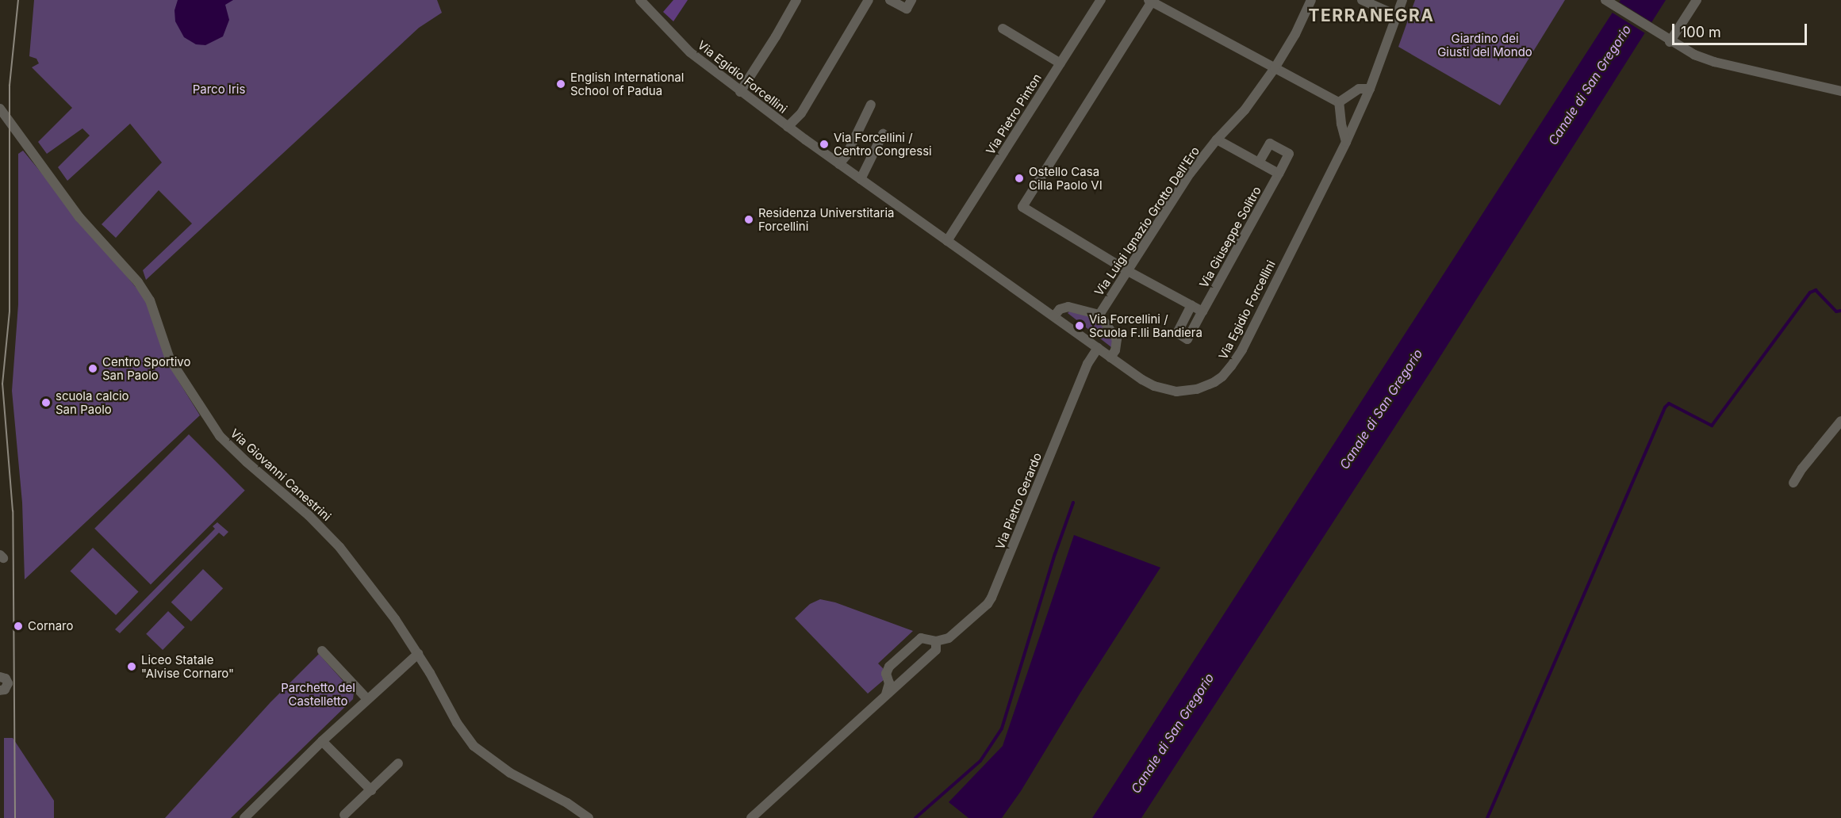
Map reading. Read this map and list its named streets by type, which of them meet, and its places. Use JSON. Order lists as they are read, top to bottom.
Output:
{
  "streets": {
    "street": [
      "Via Egidio Forcellini",
      "Via Pietro Pinton",
      "Via Luigi Ignazio Grotto Dell'Ero",
      "Via Giuseppe Solitro",
      "Via Giovanni Canestrini",
      "Via Pietro Gerardo"
    ]
  },
  "crossings": [
    ["Via Egidio Forcellini", "Via Pietro Pinton"],
    ["Via Egidio Forcellini", "Via Luigi Ignazio Grotto Dell'Ero"],
    ["Via Egidio Forcellini", "Via Pietro Gerardo"]
  ],
  "districts": ["TERRANEGRA"],
  "water": ["Canale di San Gregorio"],
  "parks": ["Giardino dei Giusti del Mondo", "Parco Iris", "Parchetto del Castelletto"],
  "places": [
    "English International School of Padua",
    "Via Forcellini / Centro Congressi",
    "Ostello Casa Cilla Paolo VI",
    "Residenza Universtitaria Forcellini",
    "Via Forcellini / Scuola F.lli Bandiera",
    "Centro Sportivo San Paolo",
    "scuola calcio San Paolo",
    "Cornaro",
    "Liceo Statale \"Alvise Cornaro\""
  ],
  "scale_bar": "100 m"
}
